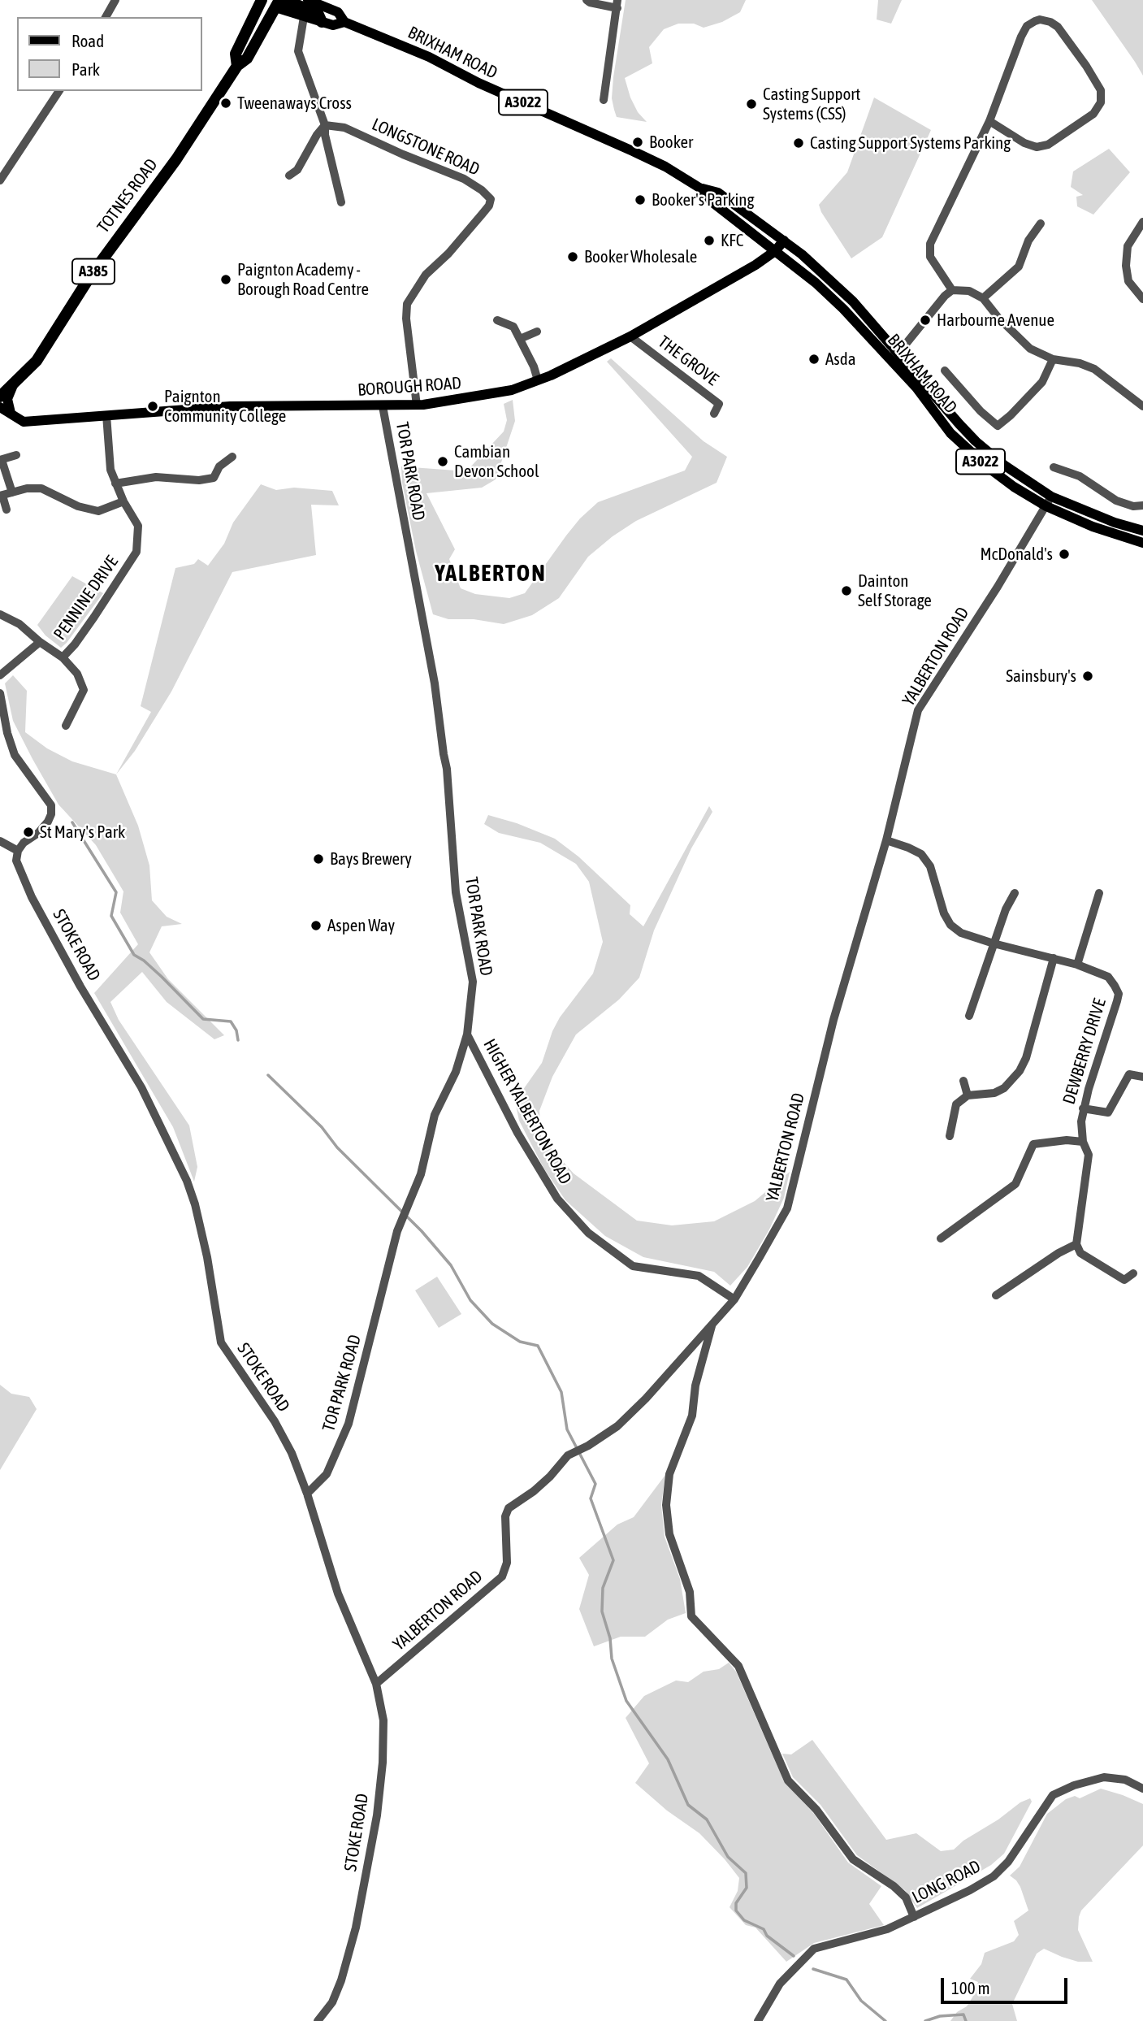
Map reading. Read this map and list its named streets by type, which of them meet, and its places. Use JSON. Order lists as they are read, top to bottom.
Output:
{
  "streets": {
    "highway": ["TOTNES ROAD", "A385"],
    "main road": ["BRIXHAM ROAD", "A3022", "BOROUGH ROAD"],
    "street": [
      "LONGSTONE ROAD",
      "THE GROVE",
      "TOR PARK ROAD",
      "PENNINE DRIVE",
      "YALBERTON ROAD",
      "STOKE ROAD",
      "DEWBERRY DRIVE",
      "HIGHER YALBERTON ROAD",
      "LONG ROAD"
    ]
  },
  "crossings": [
    ["BRIXHAM ROAD", "TOTNES ROAD"],
    ["BRIXHAM ROAD", "BOROUGH ROAD"],
    ["BRIXHAM ROAD", "YALBERTON ROAD"],
    ["LONGSTONE ROAD", "BOROUGH ROAD"],
    ["THE GROVE", "BOROUGH ROAD"],
    ["BOROUGH ROAD", "TOR PARK ROAD"],
    ["BOROUGH ROAD", "PENNINE DRIVE"],
    ["TOR PARK ROAD", "STOKE ROAD"],
    ["TOR PARK ROAD", "HIGHER YALBERTON ROAD"],
    ["YALBERTON ROAD", "STOKE ROAD"],
    ["YALBERTON ROAD", "DEWBERRY DRIVE"],
    ["YALBERTON ROAD", "HIGHER YALBERTON ROAD"]
  ],
  "districts": ["YALBERTON"],
  "places": [
    "Tweenaways Cross",
    "Casting Support Systems (CSS)",
    "Booker",
    "Casting Support Systems Parking",
    "Booker's Parking",
    "KFC",
    "Booker Wholesale",
    "Paignton Academy - Borough Road Centre",
    "Harbourne Avenue",
    "Asda",
    "Paignton Community College",
    "Cambian Devon School",
    "McDonald's",
    "Dainton Self Storage",
    "Sainsbury's",
    "St Mary's Park",
    "Bays Brewery",
    "Aspen Way"
  ],
  "legend": ["Road", "Park"],
  "scale_bar": "100 m"
}
